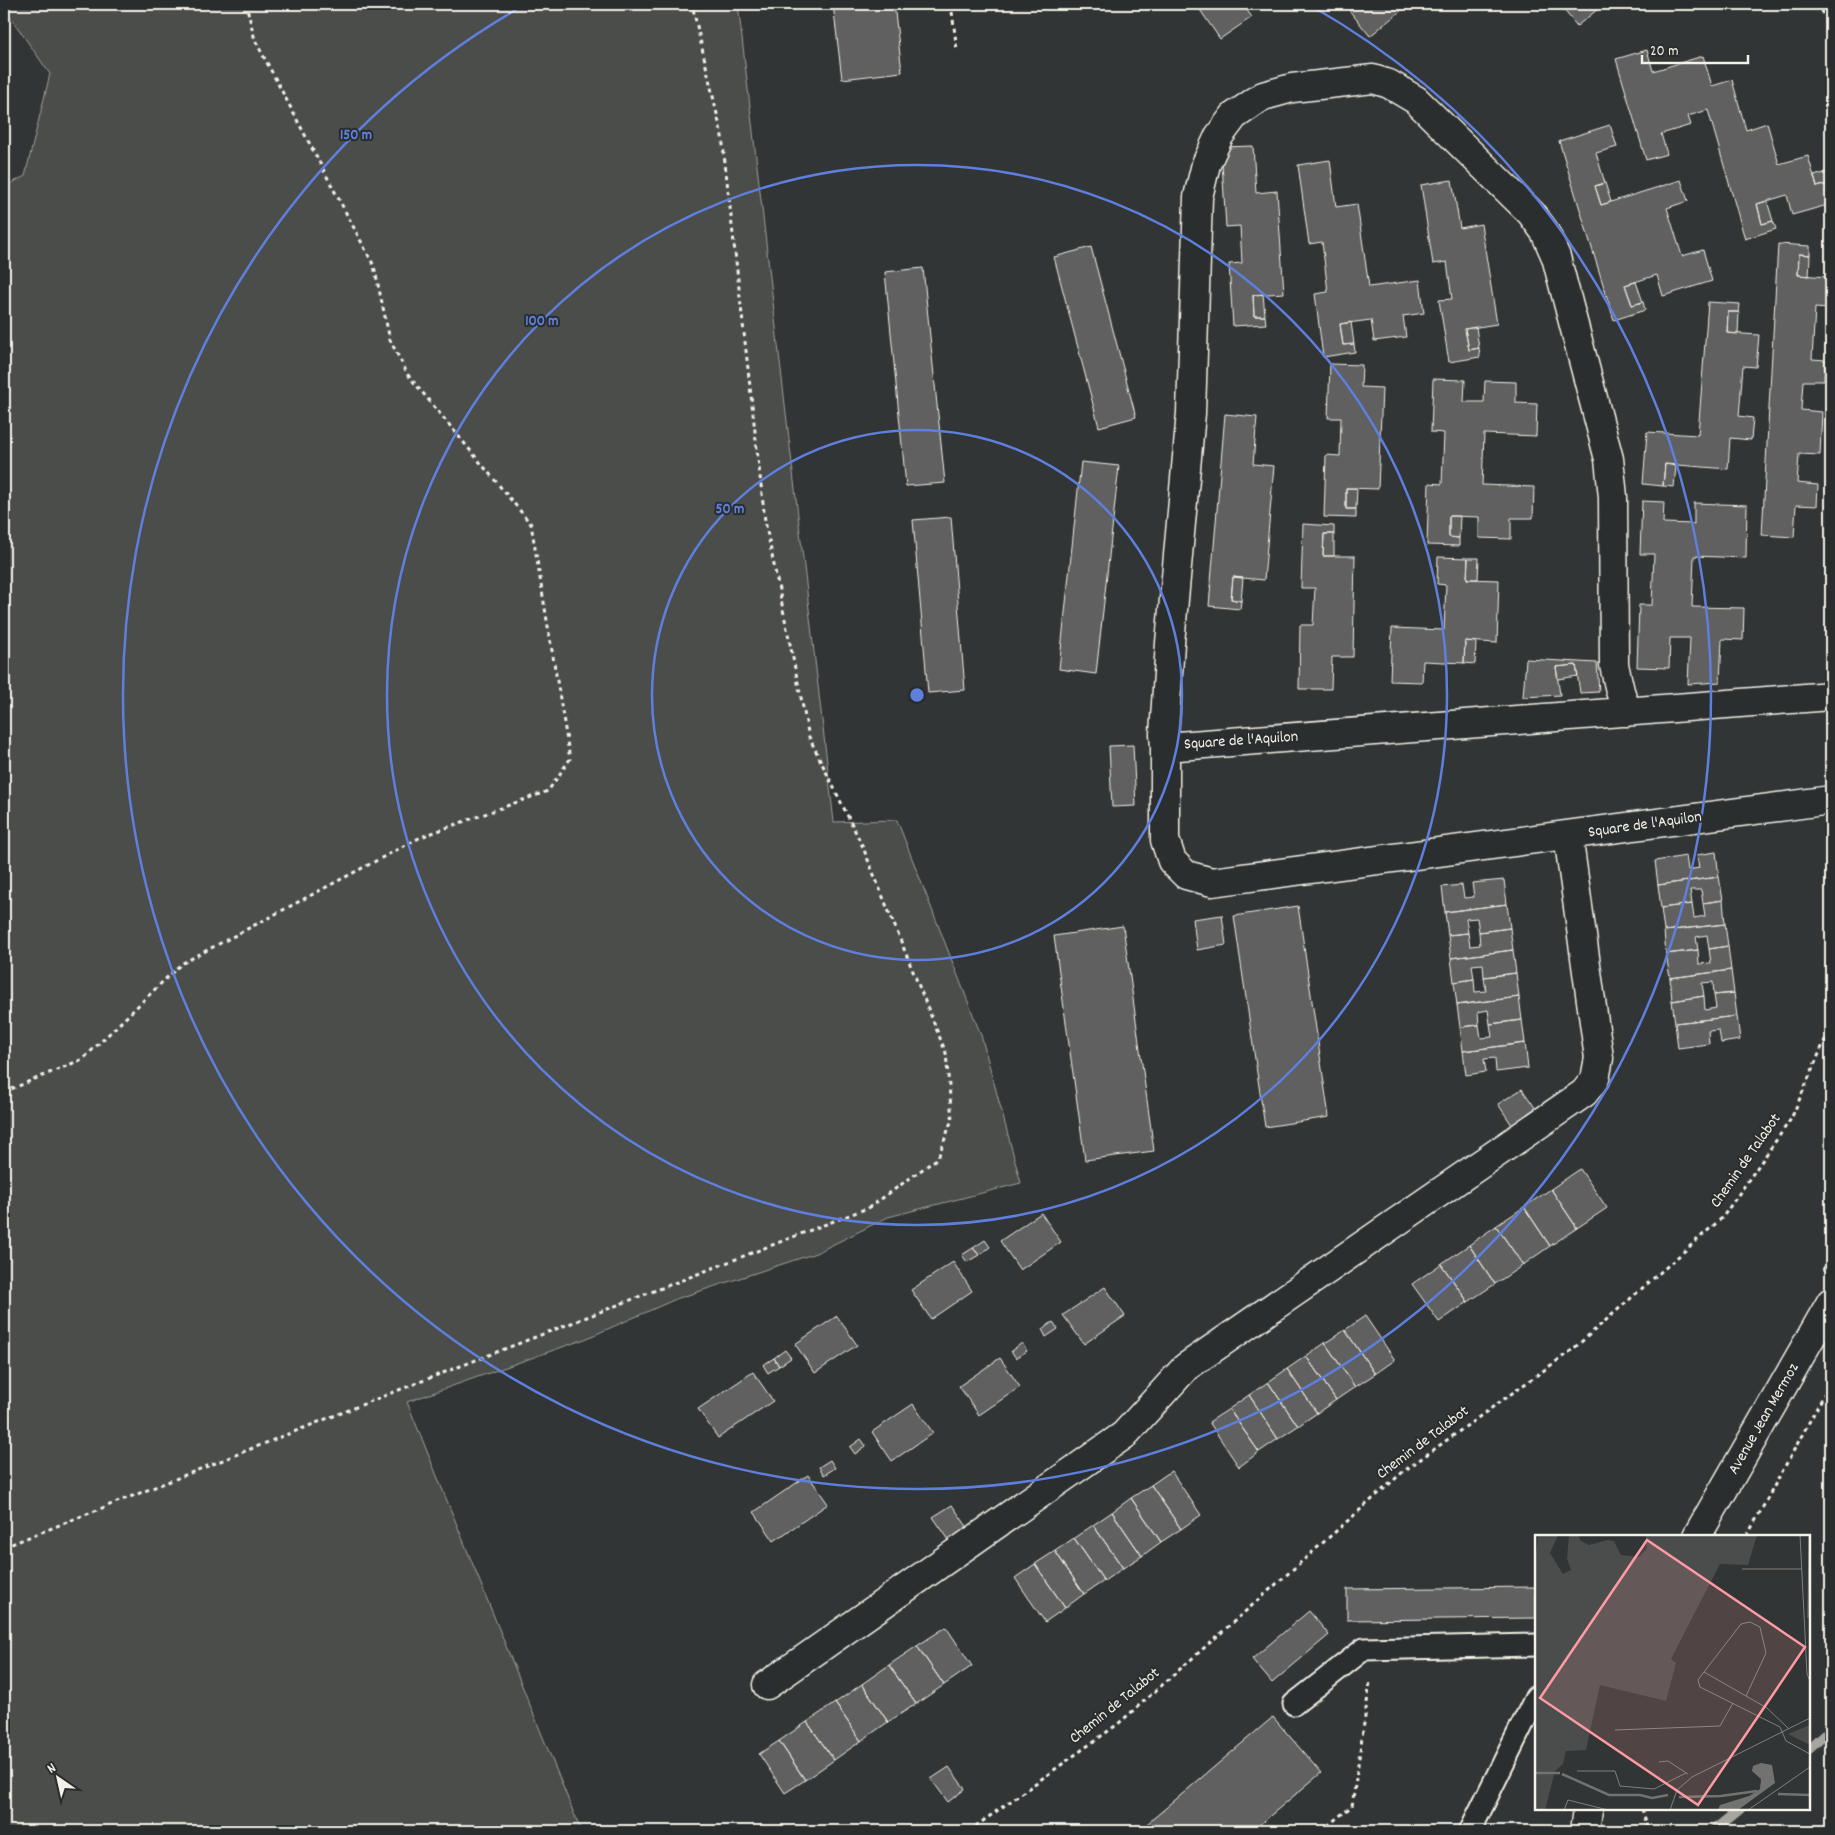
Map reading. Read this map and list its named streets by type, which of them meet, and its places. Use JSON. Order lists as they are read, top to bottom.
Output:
{
  "streets": {
    "street": ["Square de l'Aquilon", "Avenue Jean Mermoz"],
    "path": ["Chemin de Talabot"]
  },
  "scale_bar": "20 m",
  "north": "top left",
  "rings": ["150 m", "100 m", "50 m"]
}
